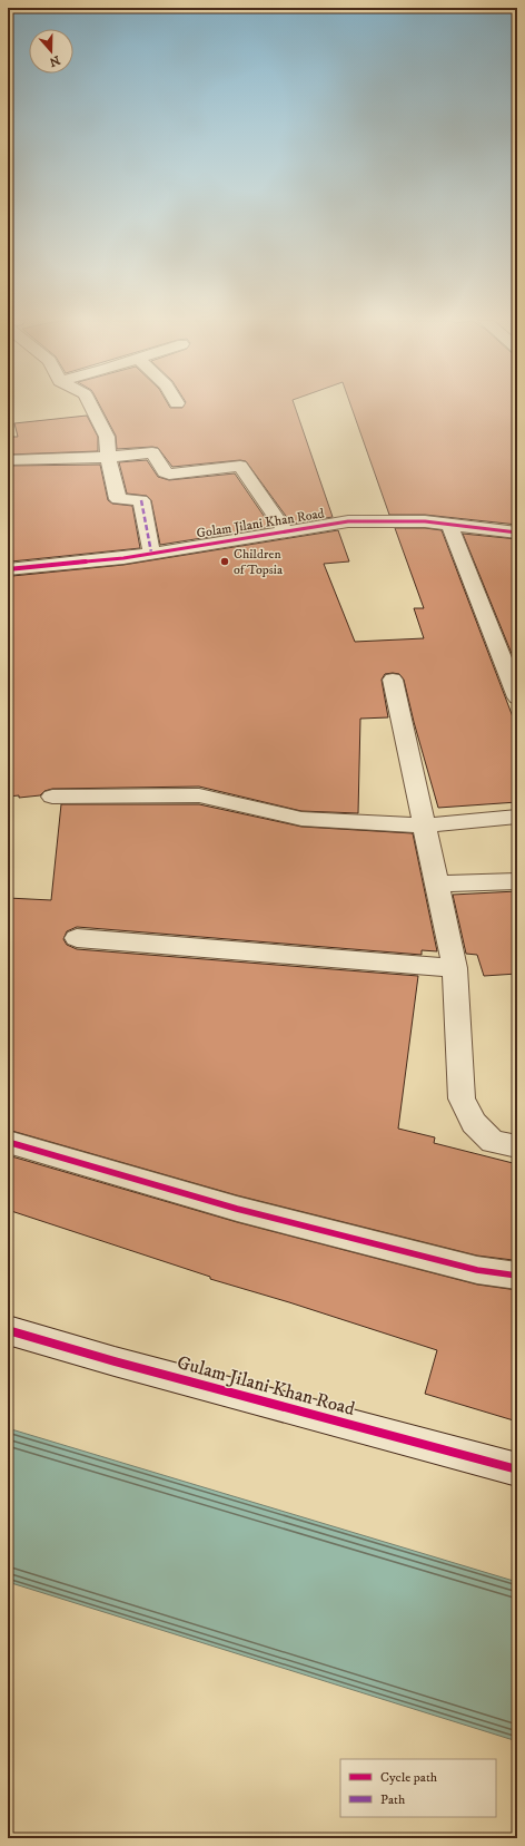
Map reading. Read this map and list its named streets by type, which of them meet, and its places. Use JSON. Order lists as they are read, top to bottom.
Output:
{
  "streets": {
    "street": ["Golam Jilani Khan Road", "Gulam Jilani Khan Road"]
  },
  "places": ["Children of Topsia"],
  "legend": ["Cycle path", "Path"],
  "north": "bottom"
}
